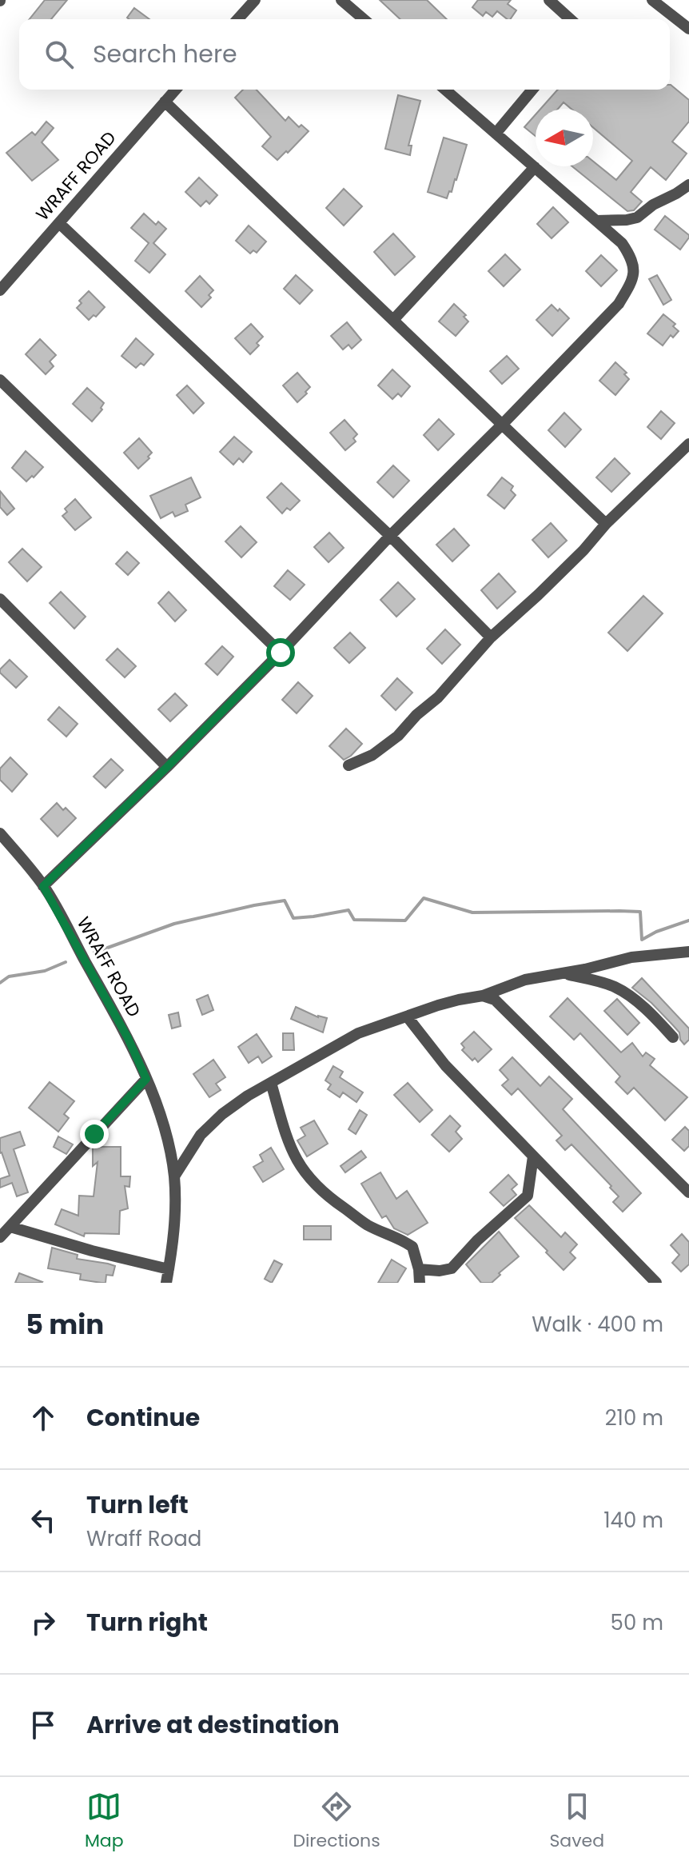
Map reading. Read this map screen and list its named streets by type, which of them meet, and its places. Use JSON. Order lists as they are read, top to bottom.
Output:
{
  "streets": {
    "street": ["WRAFF ROAD"]
  },
  "north": "left",
  "page": {
    "search": "Search here",
    "heading": ["5 min", "Walk · 400 m"],
    "list": [
      ["Continue", "210 m"],
      ["Turn left", "Wraff Road", "140 m"],
      ["Turn right", "50 m"],
      "Arrive at destination"
    ],
    "nav": ["Map", "Directions", "Saved"]
  }
}
